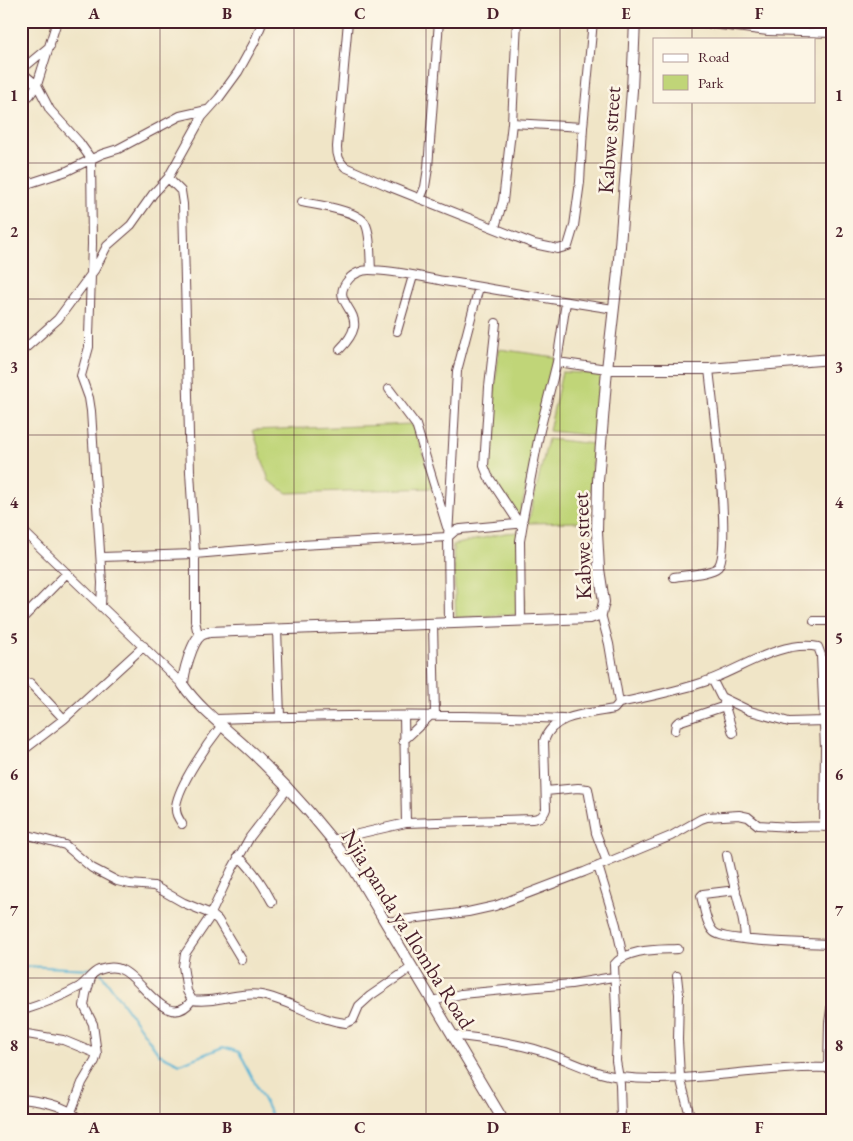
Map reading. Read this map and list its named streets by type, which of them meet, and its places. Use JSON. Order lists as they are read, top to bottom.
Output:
{
  "streets": {
    "main road": ["Kabwe street", "Njia panda ya Ilomba Road"]
  },
  "crossings": [
    ["Kabwe street", "Njia panda ya Ilomba Road"]
  ],
  "legend": ["Road", "Park"],
  "grid": {
    "columns": [
      "A",
      "B",
      "C",
      "D",
      "E",
      "F"
    ],
    "rows": [
      "1",
      "2",
      "3",
      "4",
      "5",
      "6",
      "7",
      "8"
    ]
  }
}
